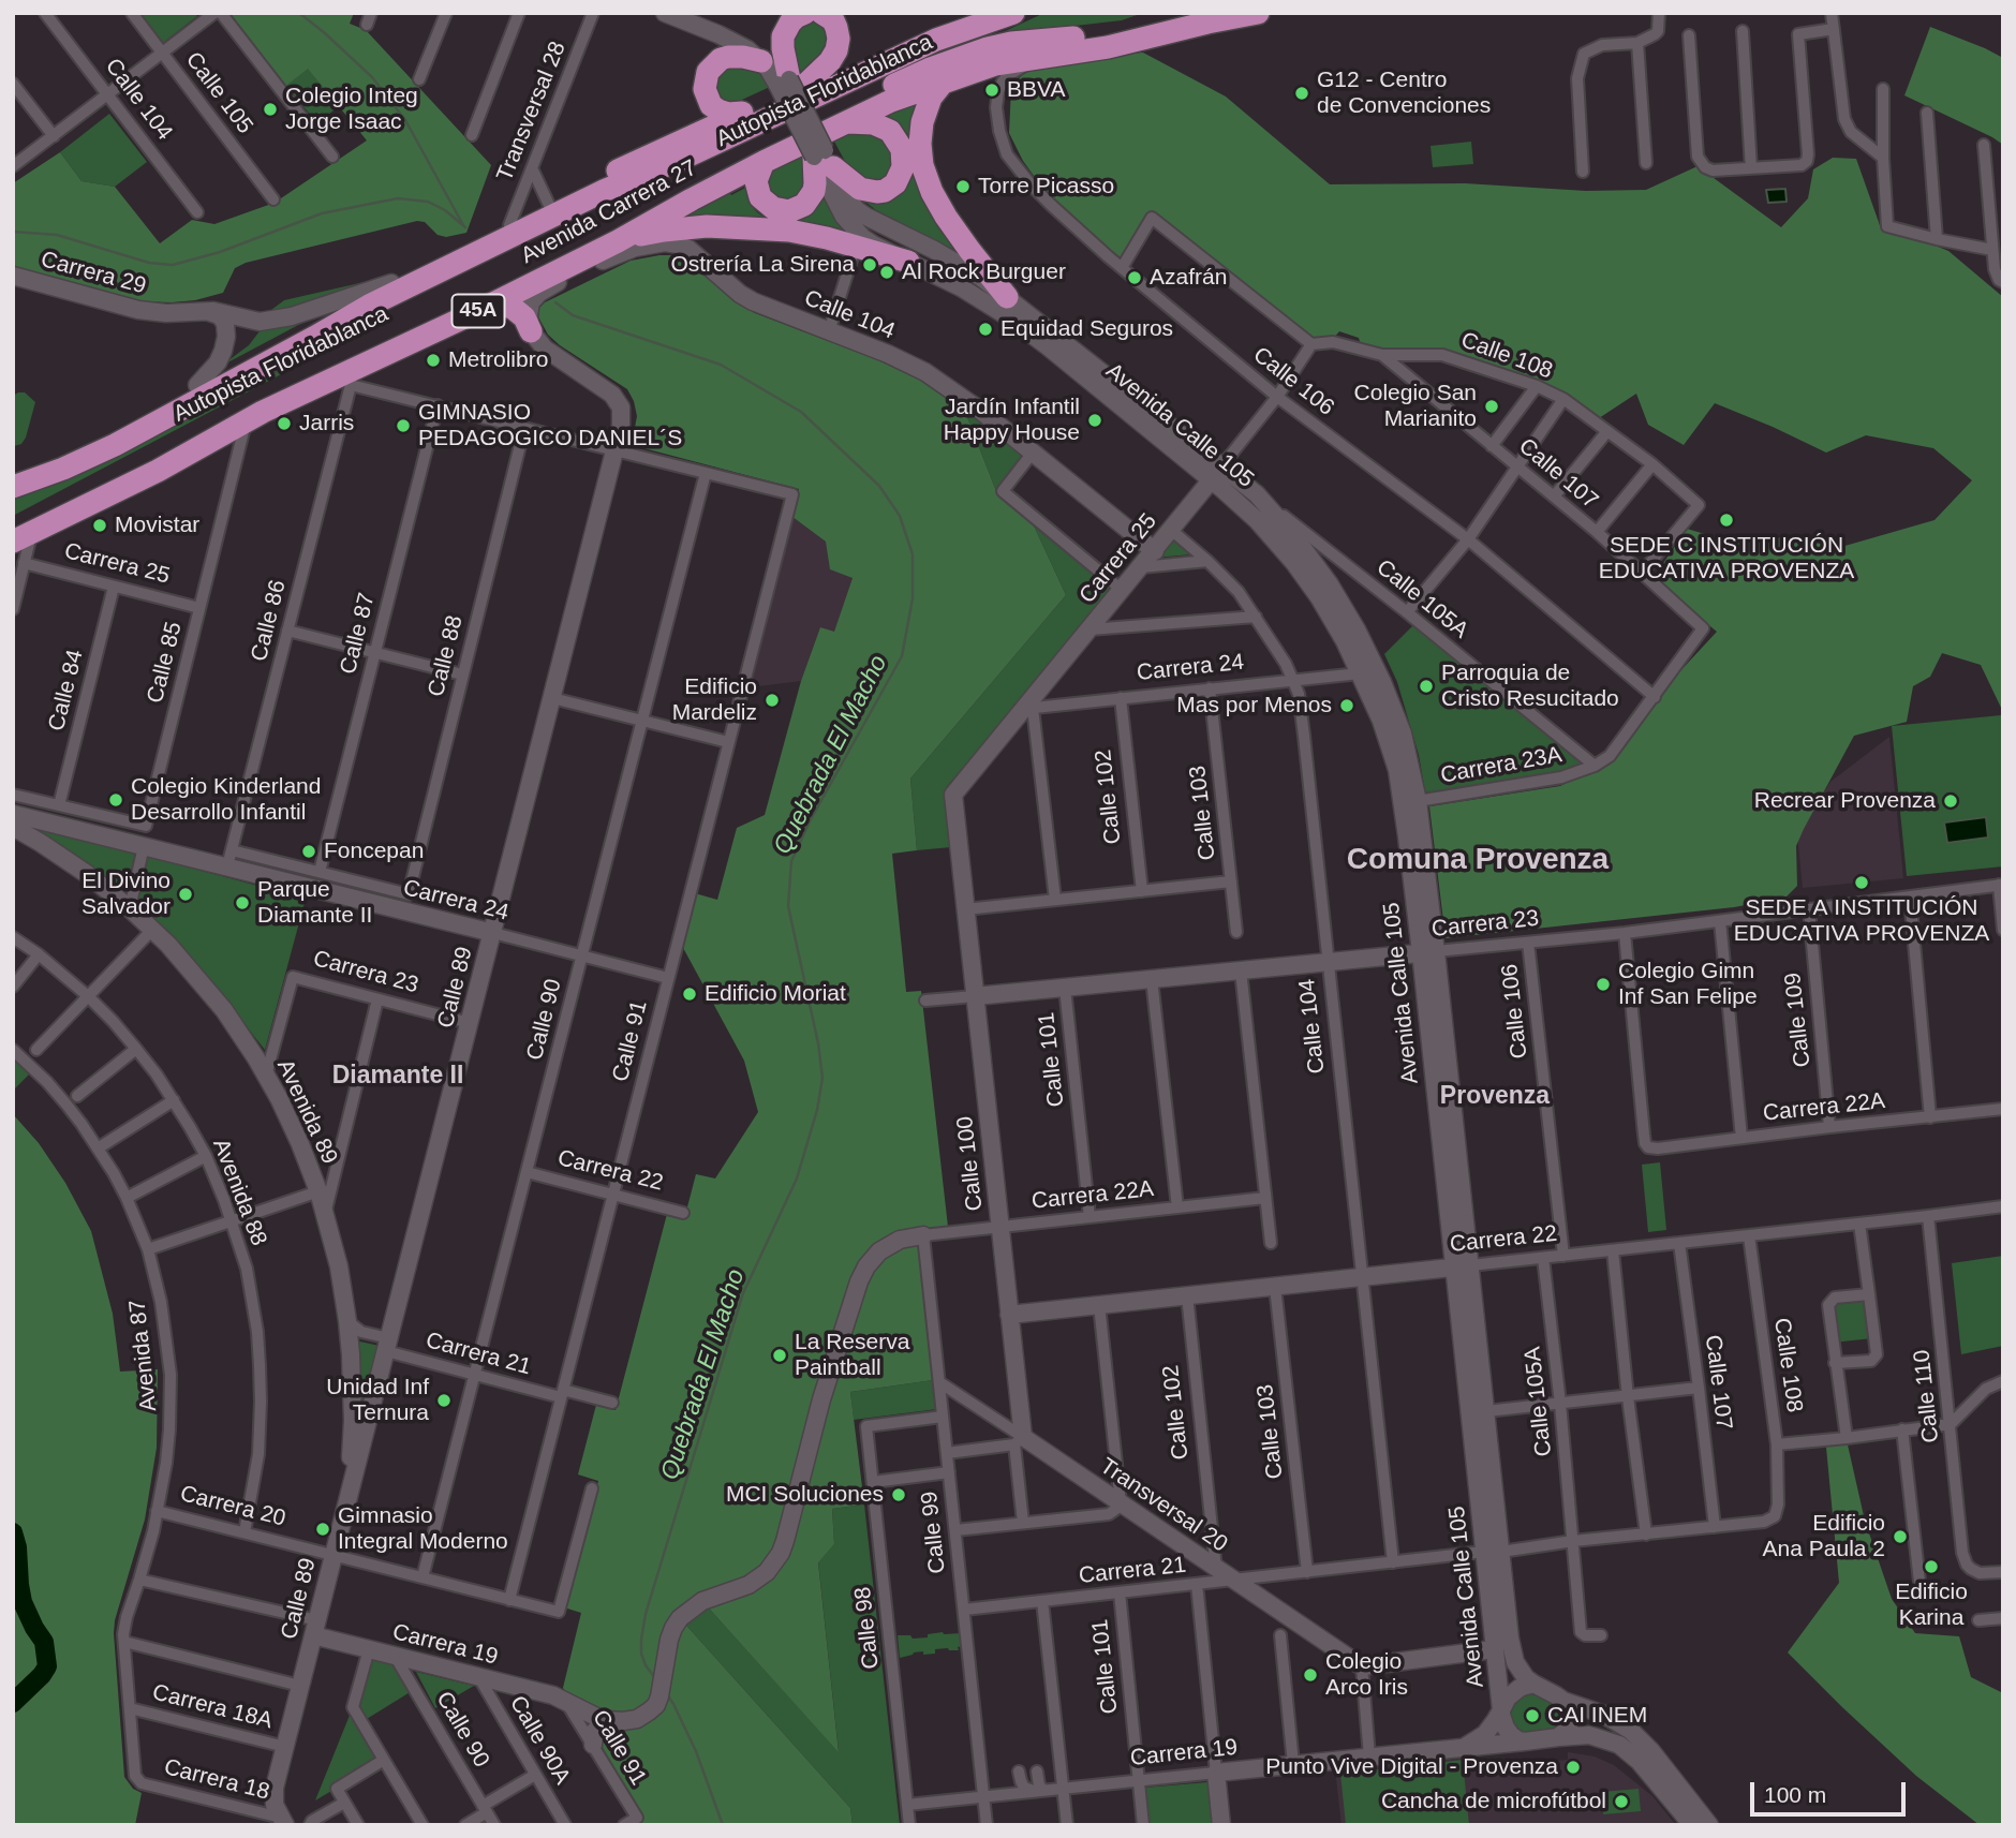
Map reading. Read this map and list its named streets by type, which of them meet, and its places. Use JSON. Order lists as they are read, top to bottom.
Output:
{
  "streets": {
    "highway": ["Autopista Floridablanca", "Avenida Carrera 27", "45A"],
    "street": [
      "Calle 105",
      "Calle 104",
      "Transversal 28",
      "Carrera 29",
      "Calle 108",
      "Calle 106",
      "Avenida Calle 105",
      "Calle 107",
      "Carrera 25",
      "Calle 105A",
      "Calle 86",
      "Calle 87",
      "Calle 88",
      "Calle 85",
      "Carrera 24",
      "Calle 84",
      "Carrera 23A",
      "Calle 102",
      "Calle 103",
      "Carrera 23",
      "Calle 89",
      "Calle 90",
      "Calle 109",
      "Calle 91",
      "Calle 101",
      "Carrera 22A",
      "Avenida 89",
      "Calle 100",
      "Carrera 22",
      "Avenida 88",
      "Carrera 21",
      "Avenida 87",
      "Calle 110",
      "Transversal 20",
      "Carrera 20",
      "Calle 99",
      "Calle 98",
      "Carrera 19",
      "Carrera 18A",
      "Calle 90A",
      "Carrera 18"
    ]
  },
  "crossings": [
    ["Autopista Floridablanca", "Avenida Carrera 27"],
    ["Calle 104", "Carrera 25"],
    ["Calle 104", "Carrera 24"],
    ["Calle 104", "Carrera 23"],
    ["Calle 104", "Calle 89"],
    ["Calle 104", "Carrera 22"],
    ["Calle 104", "Carrera 21"],
    ["Transversal 28", "Avenida Carrera 27"],
    ["Avenida Carrera 27", "Carrera 29"],
    ["Avenida Carrera 27", "Calle 106"],
    ["Avenida Carrera 27", "Avenida Calle 105"],
    ["Avenida Carrera 27", "Calle 86"],
    ["Avenida Carrera 27", "Calle 85"],
    ["Calle 108", "Calle 107"],
    ["Calle 108", "Carrera 25"],
    ["Calle 108", "Carrera 22"],
    ["Calle 108", "Carrera 21"],
    ["Calle 106", "Carrera 25"],
    ["Calle 106", "Carrera 23A"],
    ["Calle 106", "Carrera 23"],
    ["Calle 106", "Carrera 22"],
    ["Avenida Calle 105", "Carrera 25"],
    ["Avenida Calle 105", "Calle 105A"],
    ["Avenida Calle 105", "Carrera 24"],
    ["Avenida Calle 105", "Carrera 23A"],
    ["Avenida Calle 105", "Carrera 23"],
    ["Avenida Calle 105", "Carrera 22"],
    ["Avenida Calle 105", "Carrera 21"],
    ["Avenida Calle 105", "Carrera 19"],
    ["Calle 107", "Carrera 23A"],
    ["Calle 107", "Carrera 22"],
    ["Calle 107", "Carrera 21"],
    ["Carrera 25", "Calle 85"],
    ["Carrera 25", "Carrera 24"],
    ["Carrera 25", "Calle 84"],
    ["Carrera 25", "Calle 100"],
    ["Calle 105A", "Carrera 23A"],
    ["Calle 105A", "Carrera 22"],
    ["Calle 105A", "Carrera 21"],
    ["Calle 86", "Carrera 24"],
    ["Calle 87", "Calle 88"],
    ["Calle 85", "Calle 84"],
    ["Carrera 24", "Calle 102"],
    ["Carrera 24", "Calle 103"],
    ["Carrera 24", "Calle 89"],
    ["Carrera 24", "Calle 90"],
    ["Carrera 24", "Calle 91"],
    ["Carrera 24", "Avenida 89"],
    ["Calle 102", "Carrera 22"],
    ["Calle 102", "Transversal 20"],
    ["Calle 103", "Carrera 22"],
    ["Calle 103", "Carrera 21"],
    ["Carrera 23", "Calle 89"],
    ["Carrera 23", "Calle 109"],
    ["Carrera 23", "Calle 101"],
    ["Carrera 23", "Carrera 22A"],
    ["Carrera 23", "Avenida 89"],
    ["Carrera 23", "Calle 100"],
    ["Calle 89", "Avenida 89"],
    ["Calle 89", "Carrera 21"],
    ["Calle 89", "Carrera 20"],
    ["Calle 89", "Carrera 19"],
    ["Calle 89", "Carrera 18A"],
    ["Calle 89", "Carrera 18"],
    ["Calle 90", "Calle 91"],
    ["Calle 90", "Carrera 22"],
    ["Calle 90", "Carrera 21"],
    ["Calle 90", "Carrera 20"],
    ["Calle 90", "Carrera 19"],
    ["Calle 109", "Carrera 22A"],
    ["Calle 91", "Carrera 22"],
    ["Calle 91", "Carrera 21"],
    ["Calle 91", "Carrera 20"],
    ["Calle 91", "Carrera 19"],
    ["Calle 101", "Carrera 22A"],
    ["Calle 101", "Carrera 21"],
    ["Calle 101", "Carrera 19"],
    ["Carrera 22A", "Calle 100"],
    ["Carrera 22A", "Calle 99"],
    ["Avenida 89", "Carrera 21"],
    ["Calle 100", "Carrera 22"],
    ["Calle 100", "Transversal 20"],
    ["Carrera 22", "Calle 110"],
    ["Avenida 88", "Carrera 20"],
    ["Carrera 21", "Transversal 20"],
    ["Carrera 21", "Calle 99"],
    ["Avenida 87", "Carrera 20"],
    ["Avenida 87", "Carrera 19"],
    ["Avenida 87", "Carrera 18A"],
    ["Avenida 87", "Carrera 18"],
    ["Transversal 20", "Calle 99"],
    ["Calle 99", "Calle 98"],
    ["Calle 99", "Carrera 19"],
    ["Calle 98", "Carrera 19"],
    ["Carrera 19", "Calle 90A"]
  ],
  "districts": ["Comuna Provenza", "Diamante II", "Provenza"],
  "water": ["Quebrada El Macho"],
  "places": [
    "BBVA",
    "G12 - Centro de Convenciones",
    "Colegio Integ Jorge Isaac",
    "Torre Picasso",
    "Ostrería La Sirena",
    "Al Rock Burguer",
    "Azafrán",
    "Equidad Seguros",
    "Metrolibro",
    "Colegio San Marianito",
    "Jardín Infantil Happy House",
    "Jarris",
    "GIMNASIO PEDAGOGICO DANIEL´S",
    "SEDE C INSTITUCIÓN EDUCATIVA PROVENZA",
    "Movistar",
    "Parroquia de Cristo Resucitado",
    "Edificio Mardeliz",
    "Mas por Menos",
    "Colegio Kinderland Desarrollo Infantil",
    "Recrear Provenza",
    "Foncepan",
    "SEDE A INSTITUCIÓN EDUCATIVA PROVENZA",
    "El Divino Salvador",
    "Parque Diamante II",
    "Colegio Gimn Inf San Felipe",
    "Edificio Moriat",
    "La Reserva Paintball",
    "Unidad Inf Ternura",
    "MCI Soluciones",
    "Gimnasio Integral Moderno",
    "Edificio Ana Paula 2",
    "Edificio Karina",
    "Colegio Arco Iris",
    "CAI INEM",
    "Punto Vive Digital - Provenza",
    "Cancha de microfútbol"
  ],
  "scale_bar": "100 m"
}
